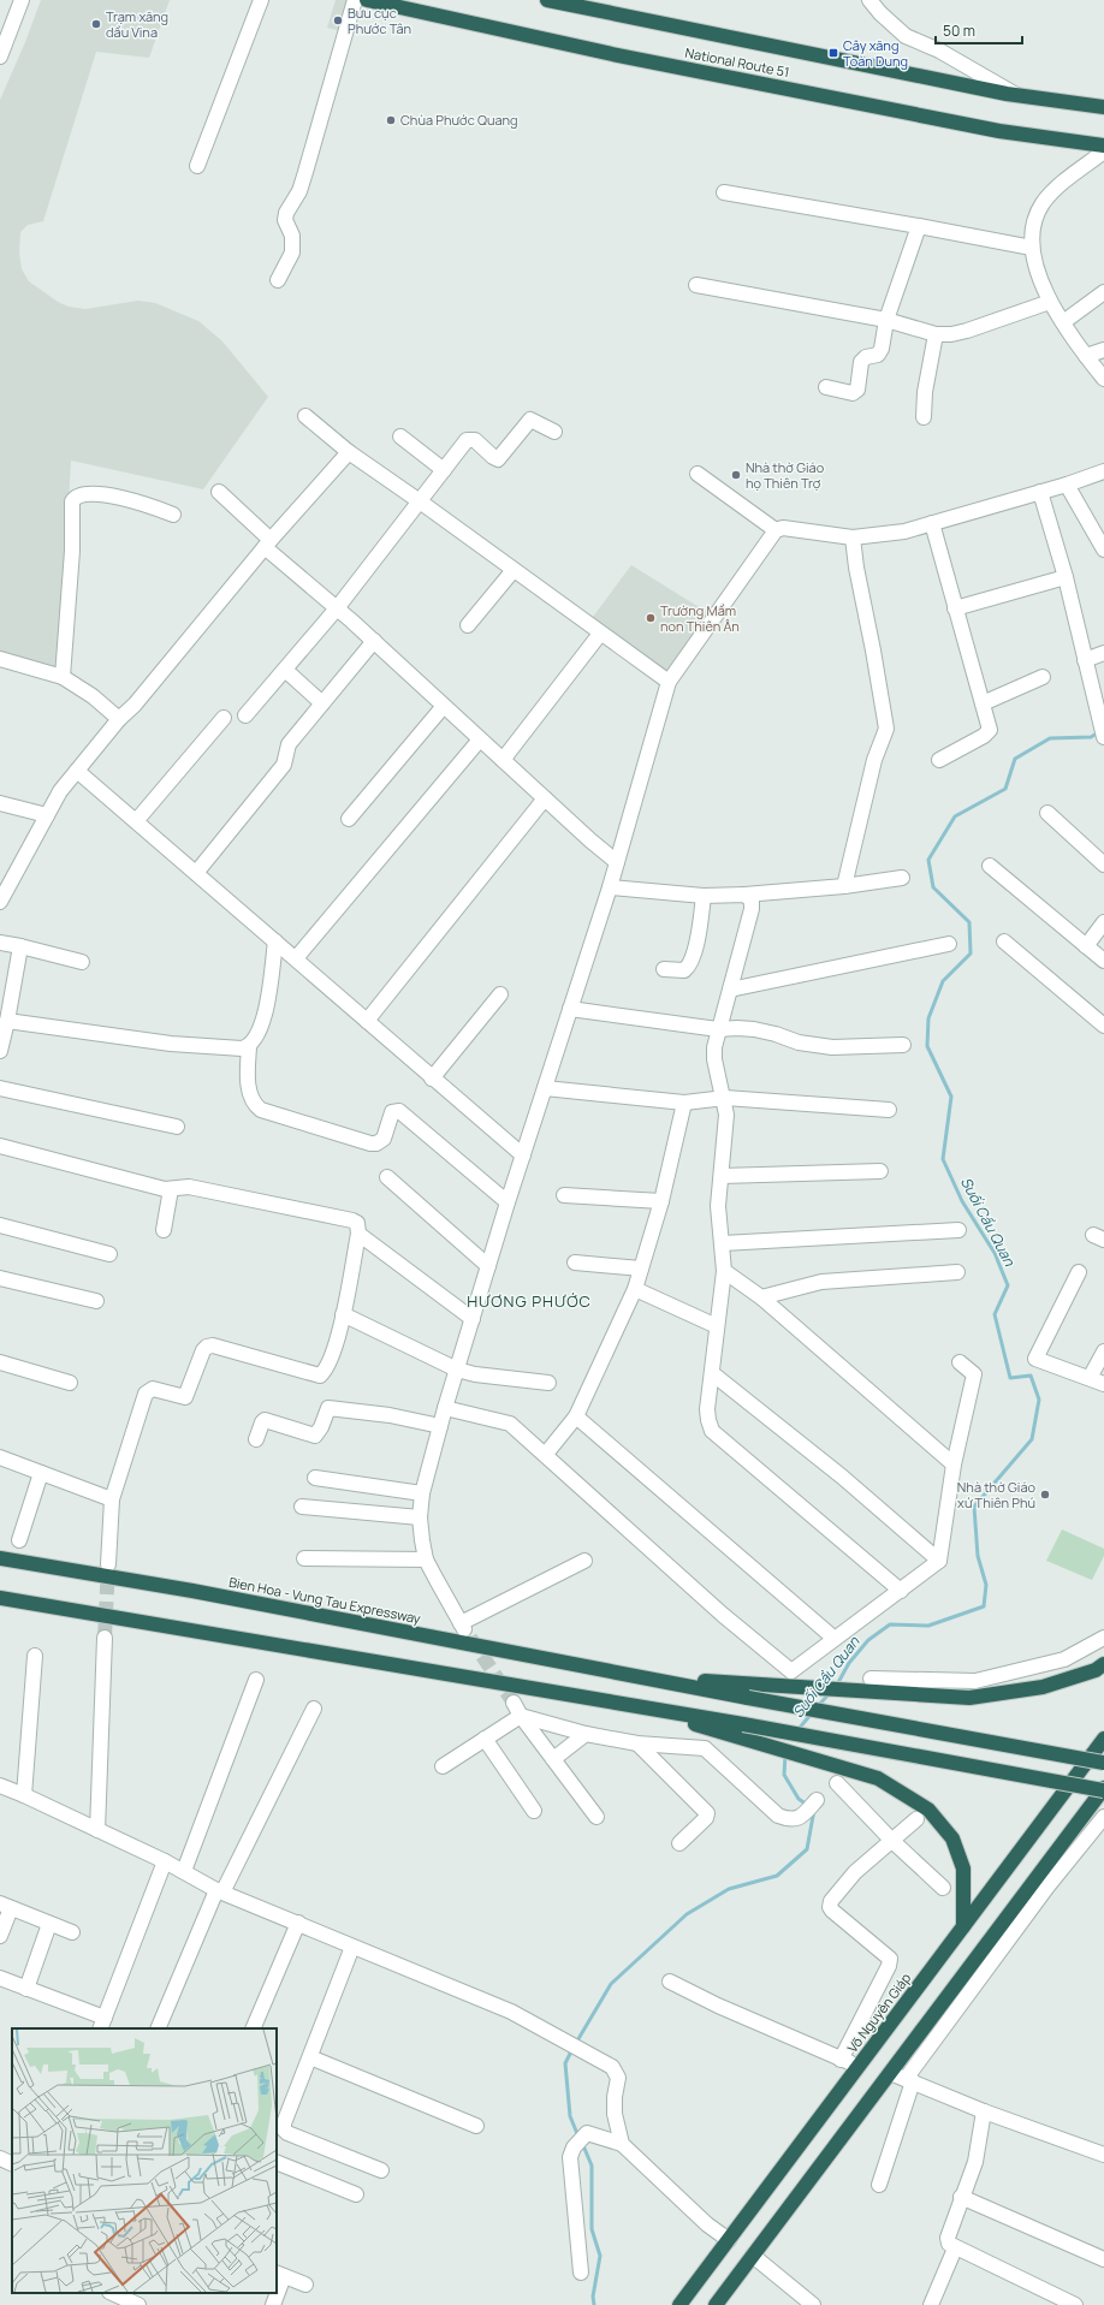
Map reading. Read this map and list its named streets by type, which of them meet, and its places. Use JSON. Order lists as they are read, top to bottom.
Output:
{
  "streets": {
    "highway": ["National Route 51", "Bien Hoa - Vung Tau Expressway", "Võ Nguyên Giáp"]
  },
  "districts": ["HƯƠNG PHƯỚC"],
  "water": ["Suối Cầu Quan"],
  "places": {
    "other": [
      "Bưu cục Phước Tân",
      "Trạm xăng dầu Vina",
      "Chùa Phước Quang",
      "Nhà thờ Giáo họ Thiên Trợ",
      "Trường Mầm non Thiên Ân",
      "Nhà thờ Giáo xứ Thiên Phú"
    ],
    "transit": ["Cây xăng Toàn Dung"]
  },
  "scale_bar": "50 m"
}
